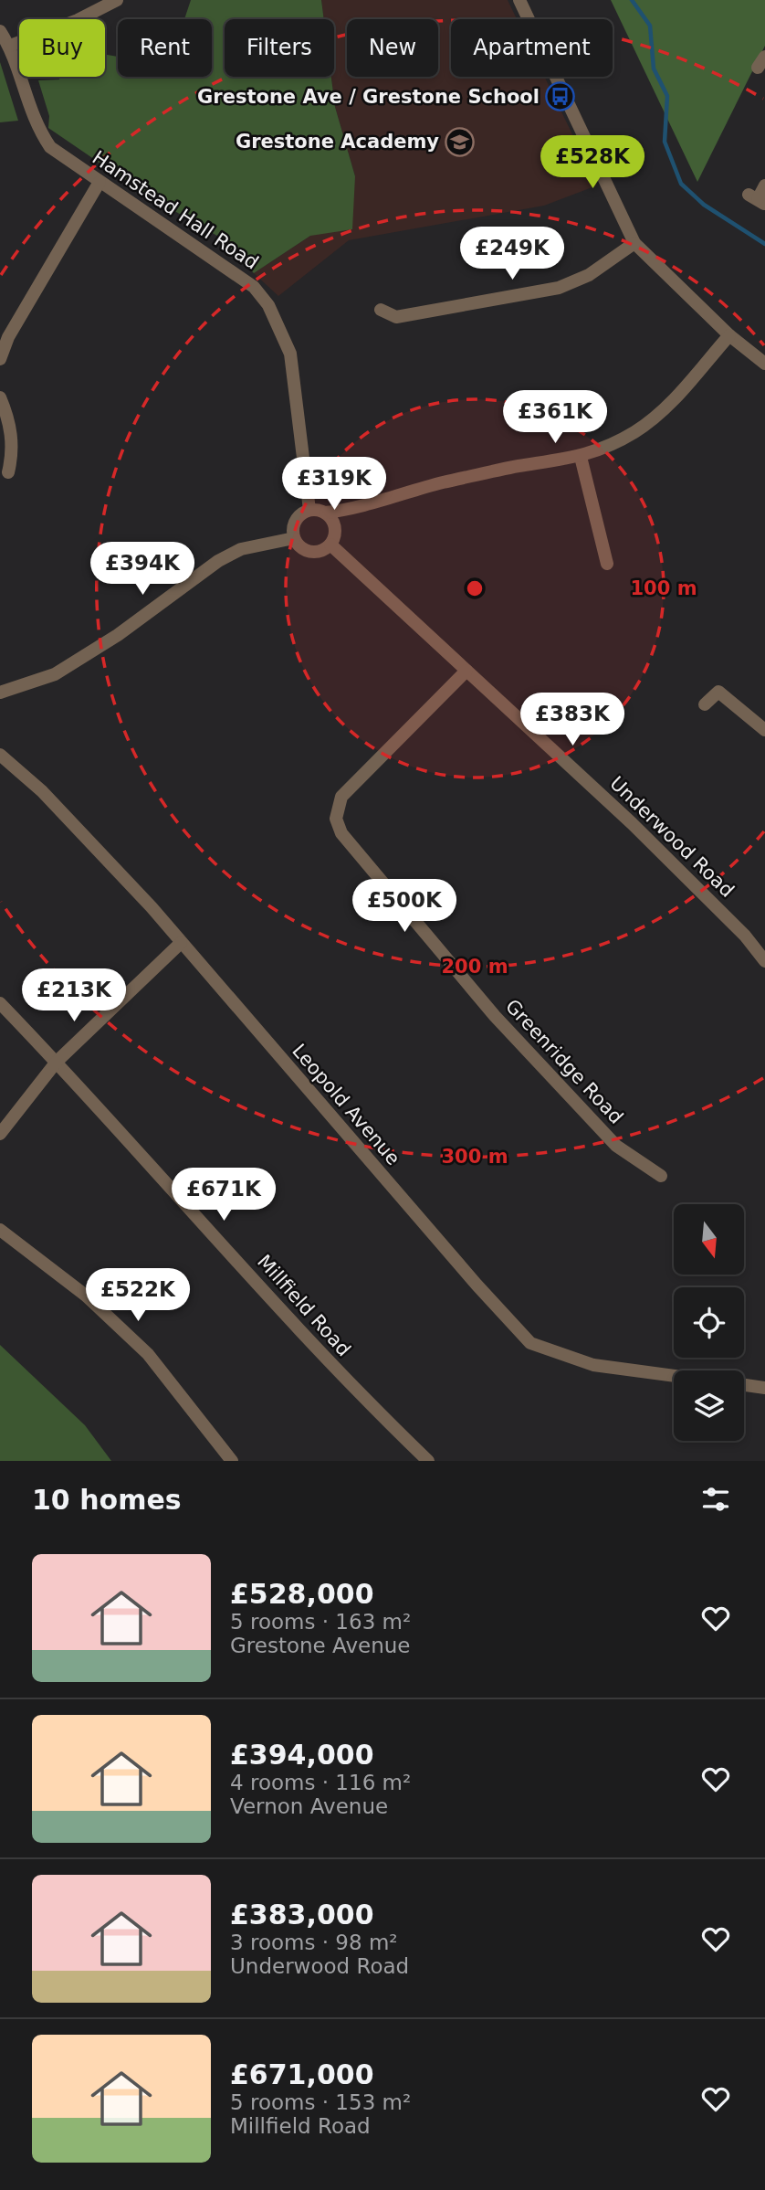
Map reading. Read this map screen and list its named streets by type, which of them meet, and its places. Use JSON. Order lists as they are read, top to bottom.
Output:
{
  "streets": {
    "street": [
      "Hamstead Hall Road",
      "Underwood Road",
      "Greenridge Road",
      "Leopold Avenue",
      "Millfield Road"
    ]
  },
  "crossings": [
    ["Hamstead Hall Road", "Underwood Road"],
    ["Underwood Road", "Greenridge Road"]
  ],
  "places": {
    "bus stop": ["Grestone Ave / Grestone School"],
    "school or university": ["Grestone Academy"]
  },
  "north": "bottom",
  "page": {
    "chip": [
      "Buy",
      "Rent",
      "Filters",
      "New",
      "Apartment"
    ],
    "price": [
      "£528K",
      "£249K",
      "£361K",
      "£319K",
      "£394K",
      "£383K",
      "£500K",
      "£213K",
      "£671K",
      "£522K"
    ],
    "heading": "10 homes",
    "list": [
      {
        "name": "£528,000",
        "note": "5 rooms · 163 m² · Grestone Avenue"
      },
      {
        "name": "£394,000",
        "note": "4 rooms · 116 m² · Vernon Avenue"
      },
      {
        "name": "£383,000",
        "note": "3 rooms · 98 m² · Underwood Road"
      },
      {
        "name": "£671,000",
        "note": "5 rooms · 153 m² · Millfield Road"
      }
    ]
  },
  "rings": ["100 m", "200 m", "300 m"]
}
